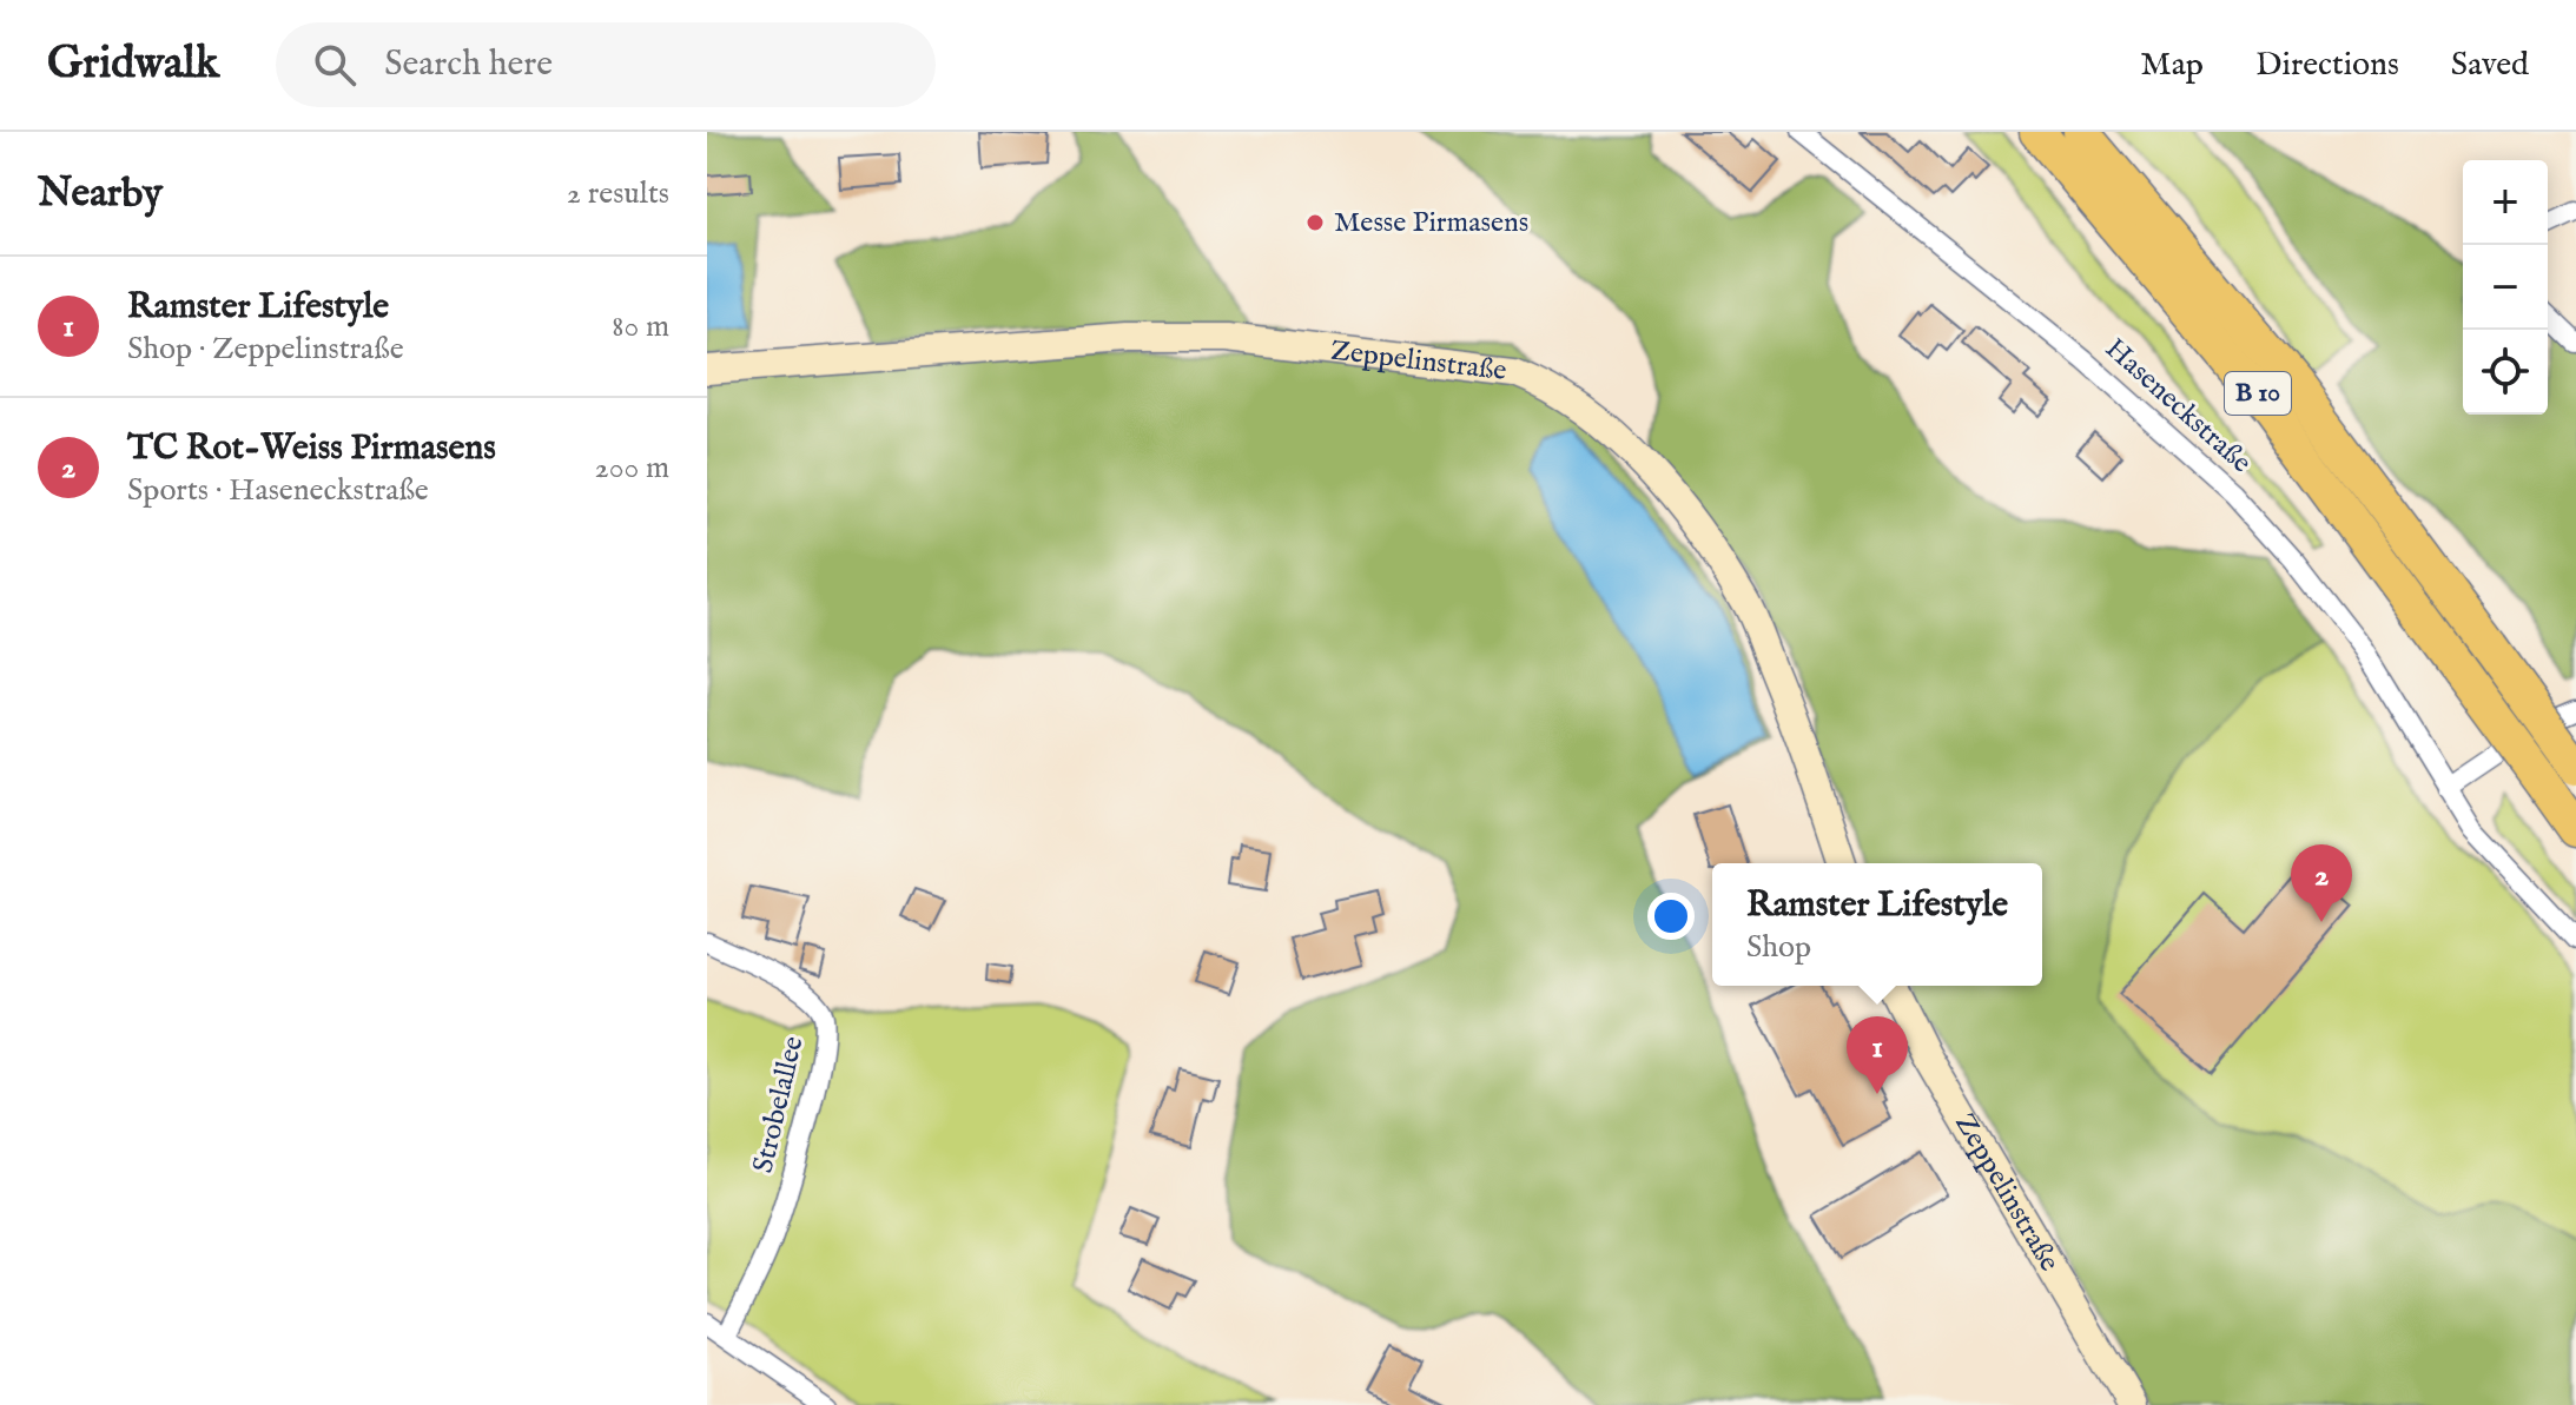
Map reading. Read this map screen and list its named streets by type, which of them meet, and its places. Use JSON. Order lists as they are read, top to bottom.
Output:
{
  "streets": {
    "highway": ["B 10"],
    "street": ["Zeppelinstraße", "Haseneckstraße", "Strobelallee"]
  },
  "places": ["Messe Pirmasens"],
  "page": {
    "header": "Gridwalk",
    "search": "Search here",
    "nav": ["Map", "Directions", "Saved"],
    "heading": ["Nearby", "2 results"],
    "map_buttons": ["+", "−"],
    "list": [
      {
        "mark": "1",
        "name": "Ramster Lifestyle",
        "note": "Shop · Zeppelinstraße",
        "value": "80 m"
      },
      {
        "mark": "2",
        "name": "TC Rot-Weiss Pirmasens",
        "note": "Sports · Haseneckstraße",
        "value": "200 m"
      }
    ],
    "pins": ["2", "1"],
    "popup": ["Ramster Lifestyle", "Shop"]
  }
}
